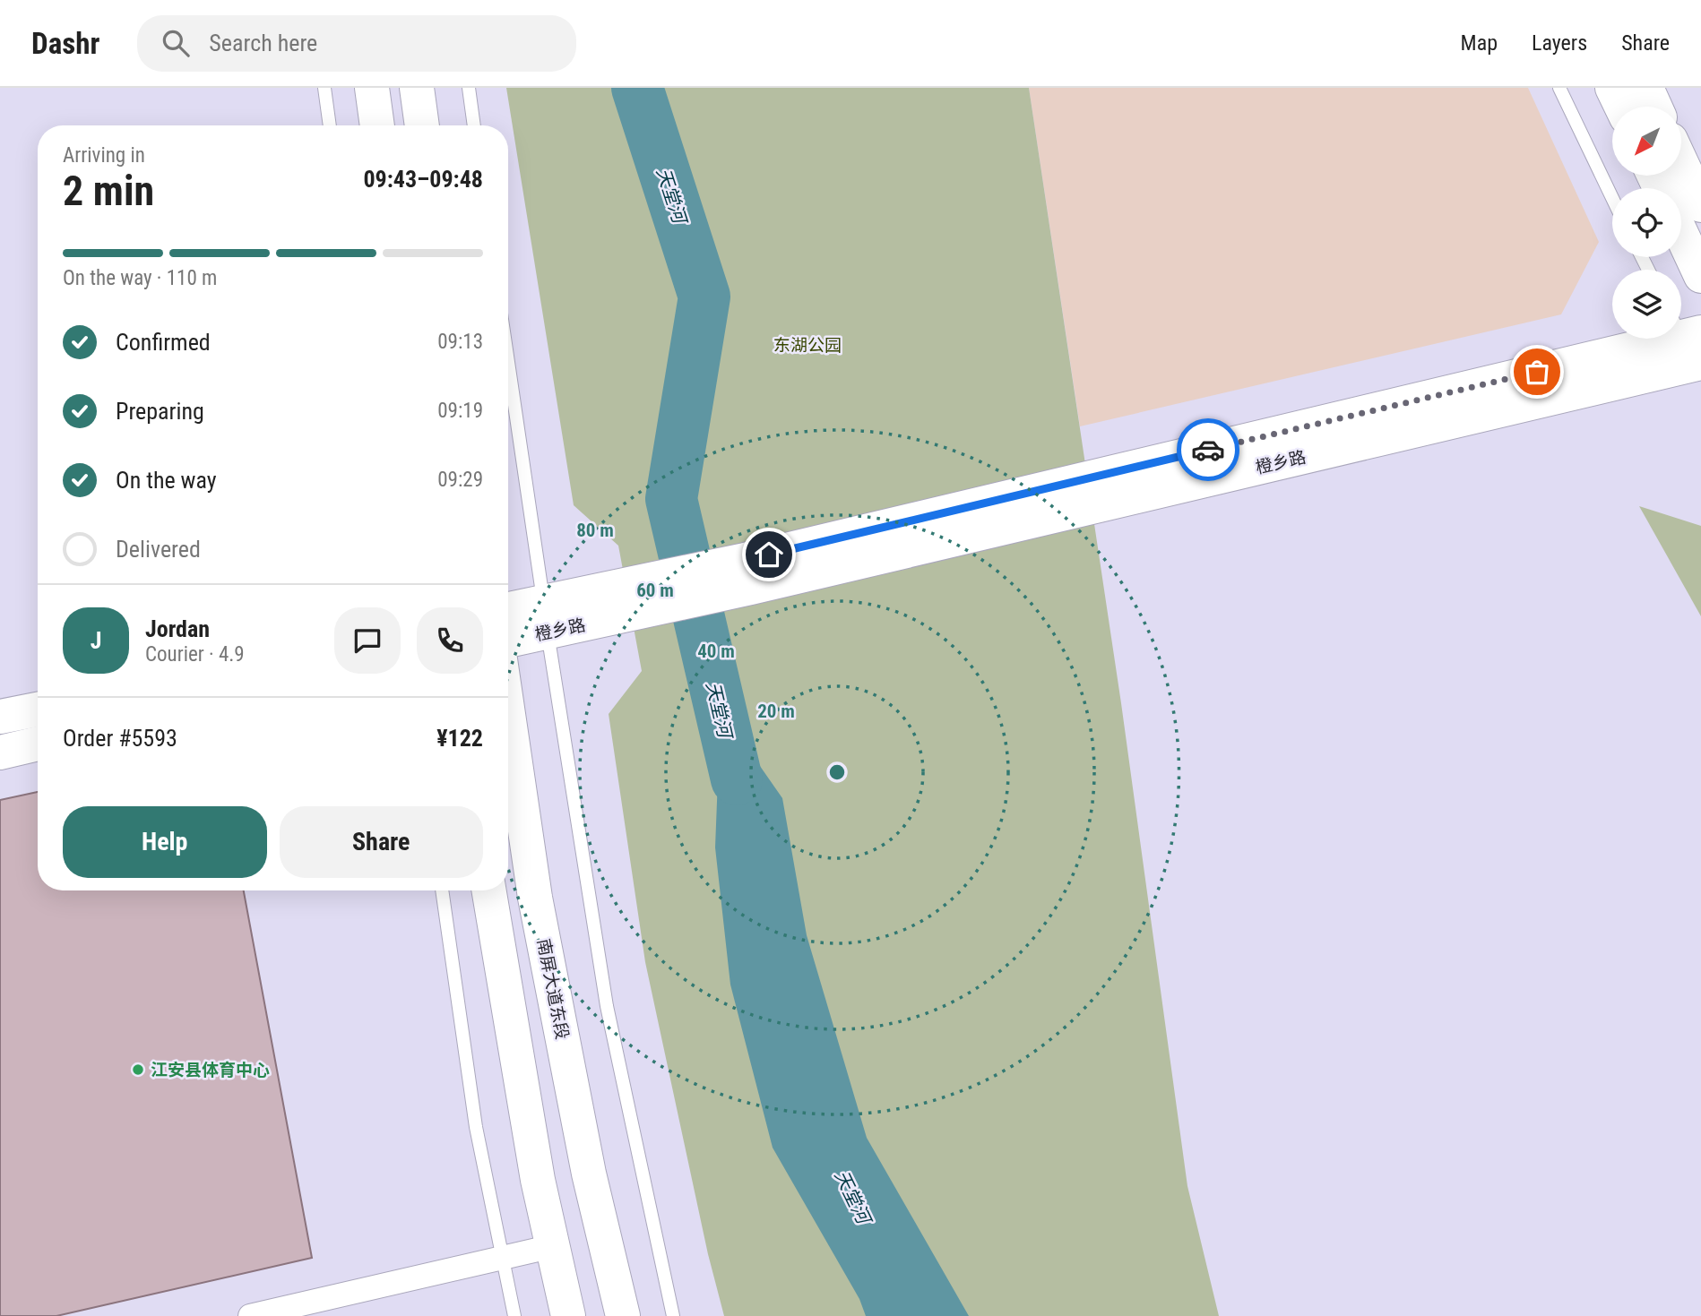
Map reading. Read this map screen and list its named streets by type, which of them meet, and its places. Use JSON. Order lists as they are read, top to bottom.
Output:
{
  "streets": {
    "main road": ["橙乡路", "南屏大道东段"]
  },
  "water": ["天堂河"],
  "parks": ["东湖公园"],
  "places": ["江安县体育中心"],
  "north": "bottom left",
  "page": {
    "header": "Dashr",
    "search": "Search here",
    "nav": ["Map", "Layers", "Share"],
    "heading": ["2 min", "Arriving in", "09:43–09:48"],
    "panel": [
      "Jordan",
      "Courier · 4.9",
      "Order #5593",
      "¥122"
    ],
    "bar": "On the way · 110 m",
    "list": [
      ["Confirmed", "09:13"],
      ["Preparing", "09:19"],
      ["On the way", "09:29"],
      "Delivered"
    ],
    "round": "J",
    "buttons": ["Help", "Share"]
  },
  "rings": [
    "80 m",
    "60 m",
    "40 m",
    "20 m"
  ]
}
